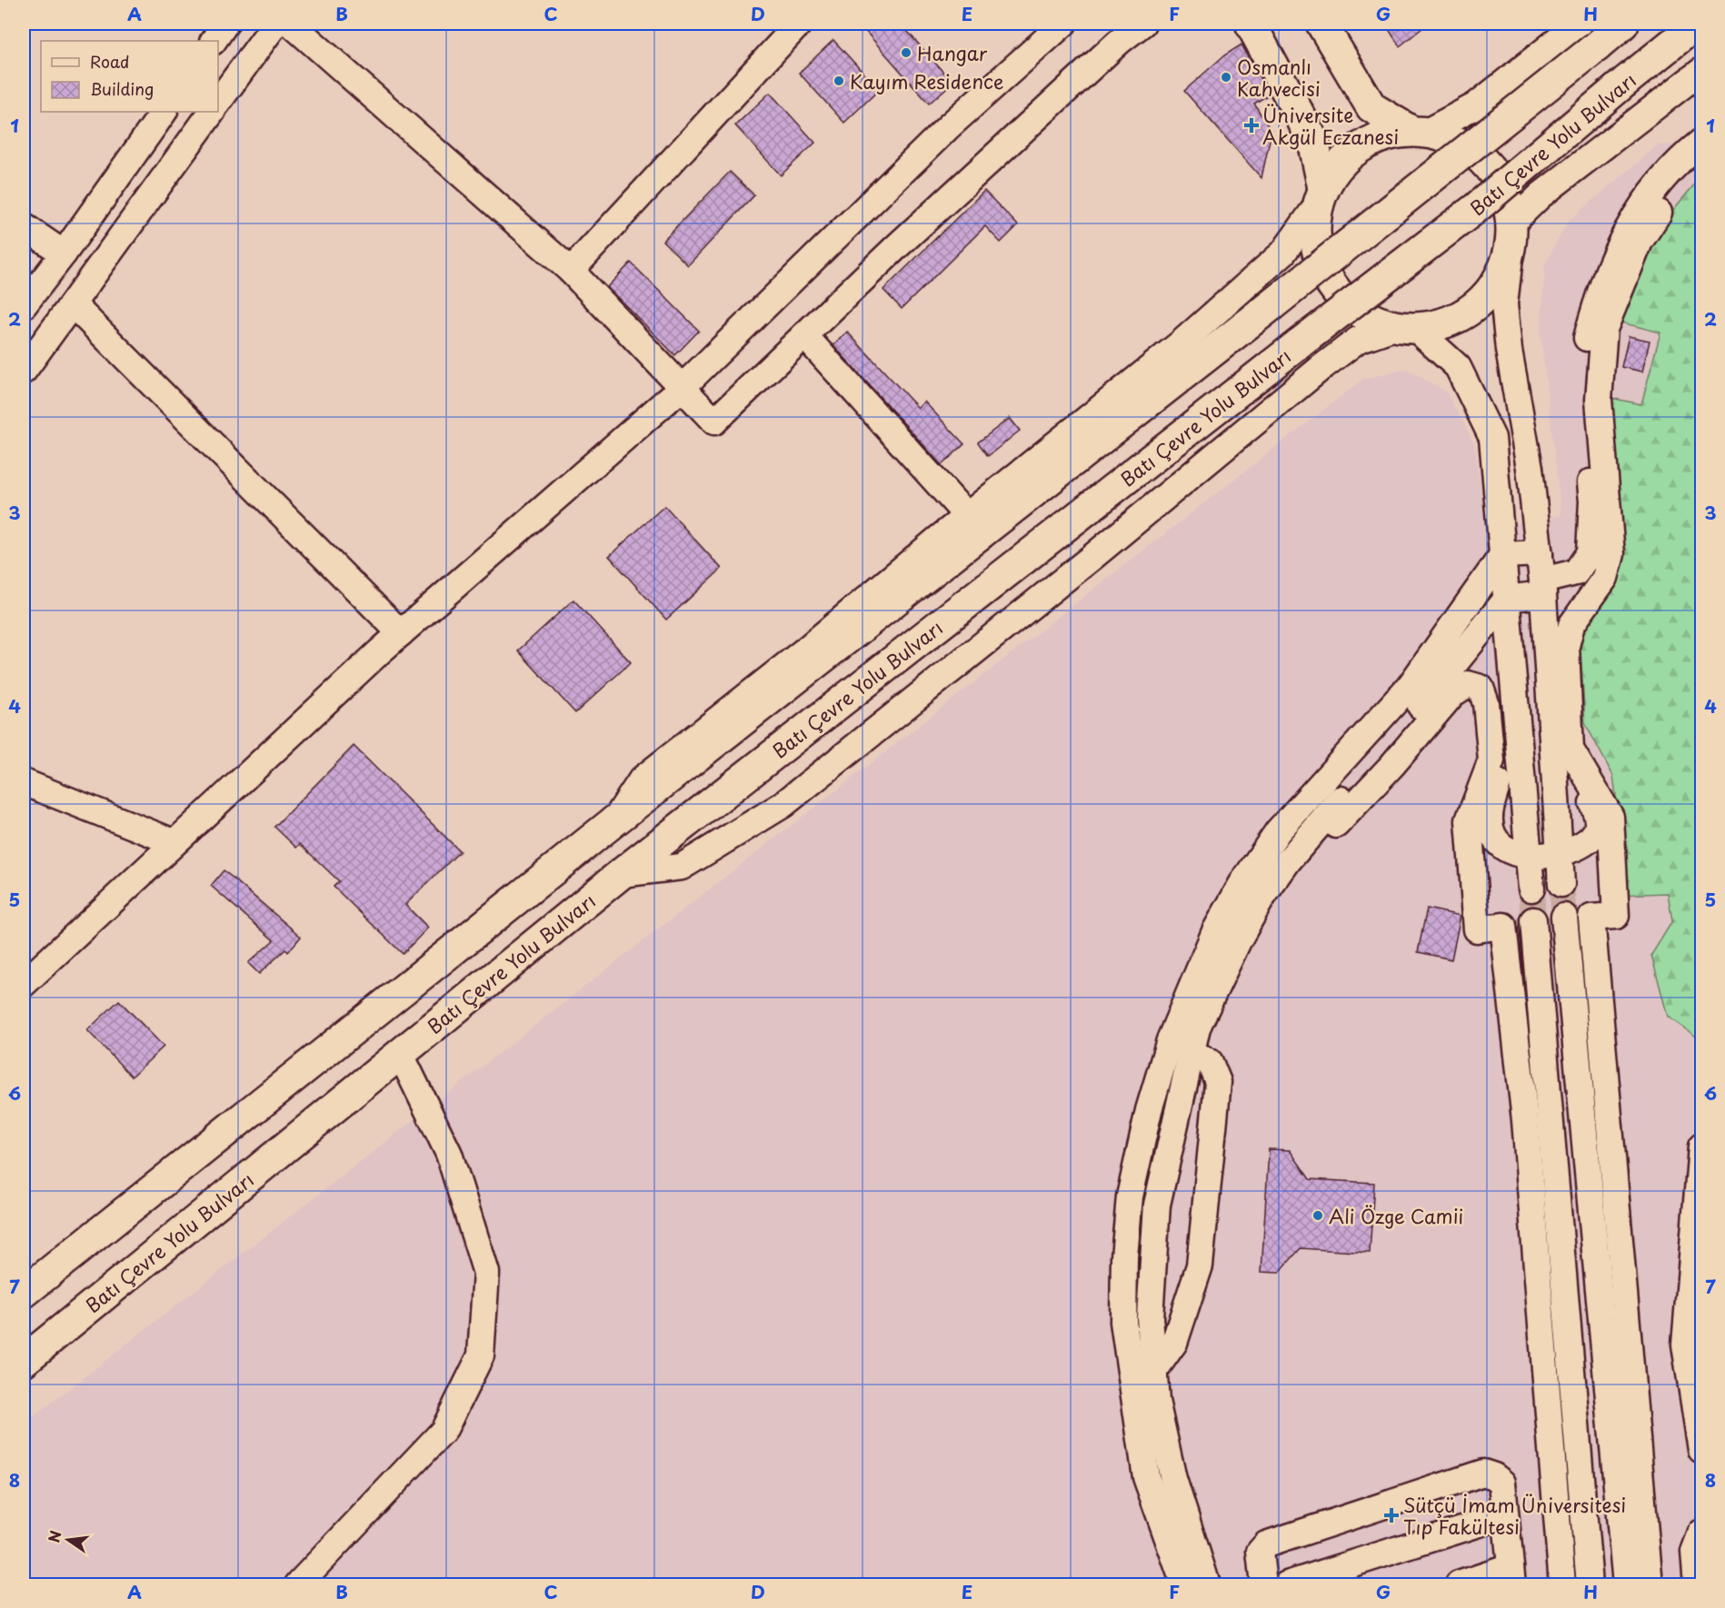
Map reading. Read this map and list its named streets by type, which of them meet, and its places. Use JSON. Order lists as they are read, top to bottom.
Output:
{
  "streets": {
    "main road": ["Batı Çevre Yolu Bulvarı"]
  },
  "places": {
    "other": [
      "Hangar",
      "Osmanlı Kahvecisi",
      "Kayım Residence",
      "Ali Özge Camii"
    ],
    "health": ["Üniversite Akgül Eczanesi", "Sütçü İmam Üniversitesi Tıp Fakültesi"]
  },
  "legend": ["Road", "Building"],
  "north": "left",
  "grid": {
    "columns": [
      "A",
      "B",
      "C",
      "D",
      "E",
      "F",
      "G",
      "H"
    ],
    "rows": [
      "1",
      "2",
      "3",
      "4",
      "5",
      "6",
      "7",
      "8"
    ]
  }
}
